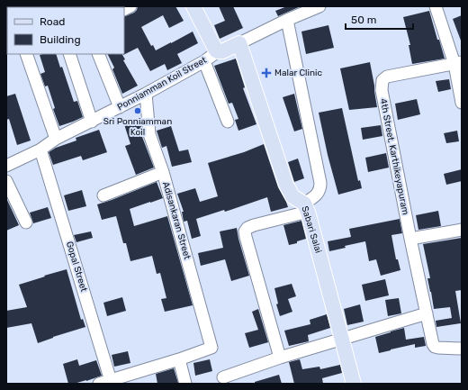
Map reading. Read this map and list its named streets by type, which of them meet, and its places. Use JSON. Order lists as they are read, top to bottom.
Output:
{
  "streets": {
    "main road": ["Ponniamman Koil Street", "Sabari Salai"],
    "street": ["4th Street, Karthikeyapuram", "Adisankaran Street", "Gopal Street"]
  },
  "crossings": [
    ["Ponniamman Koil Street", "Adisankaran Street"],
    ["Ponniamman Koil Street", "Sabari Salai"],
    ["Ponniamman Koil Street", "Gopal Street"]
  ],
  "places": {
    "health": ["Malar Clinic"],
    "other": ["Sri Ponniamman Koil"]
  },
  "legend": ["Road", "Building"],
  "scale_bar": "50 m"
}
